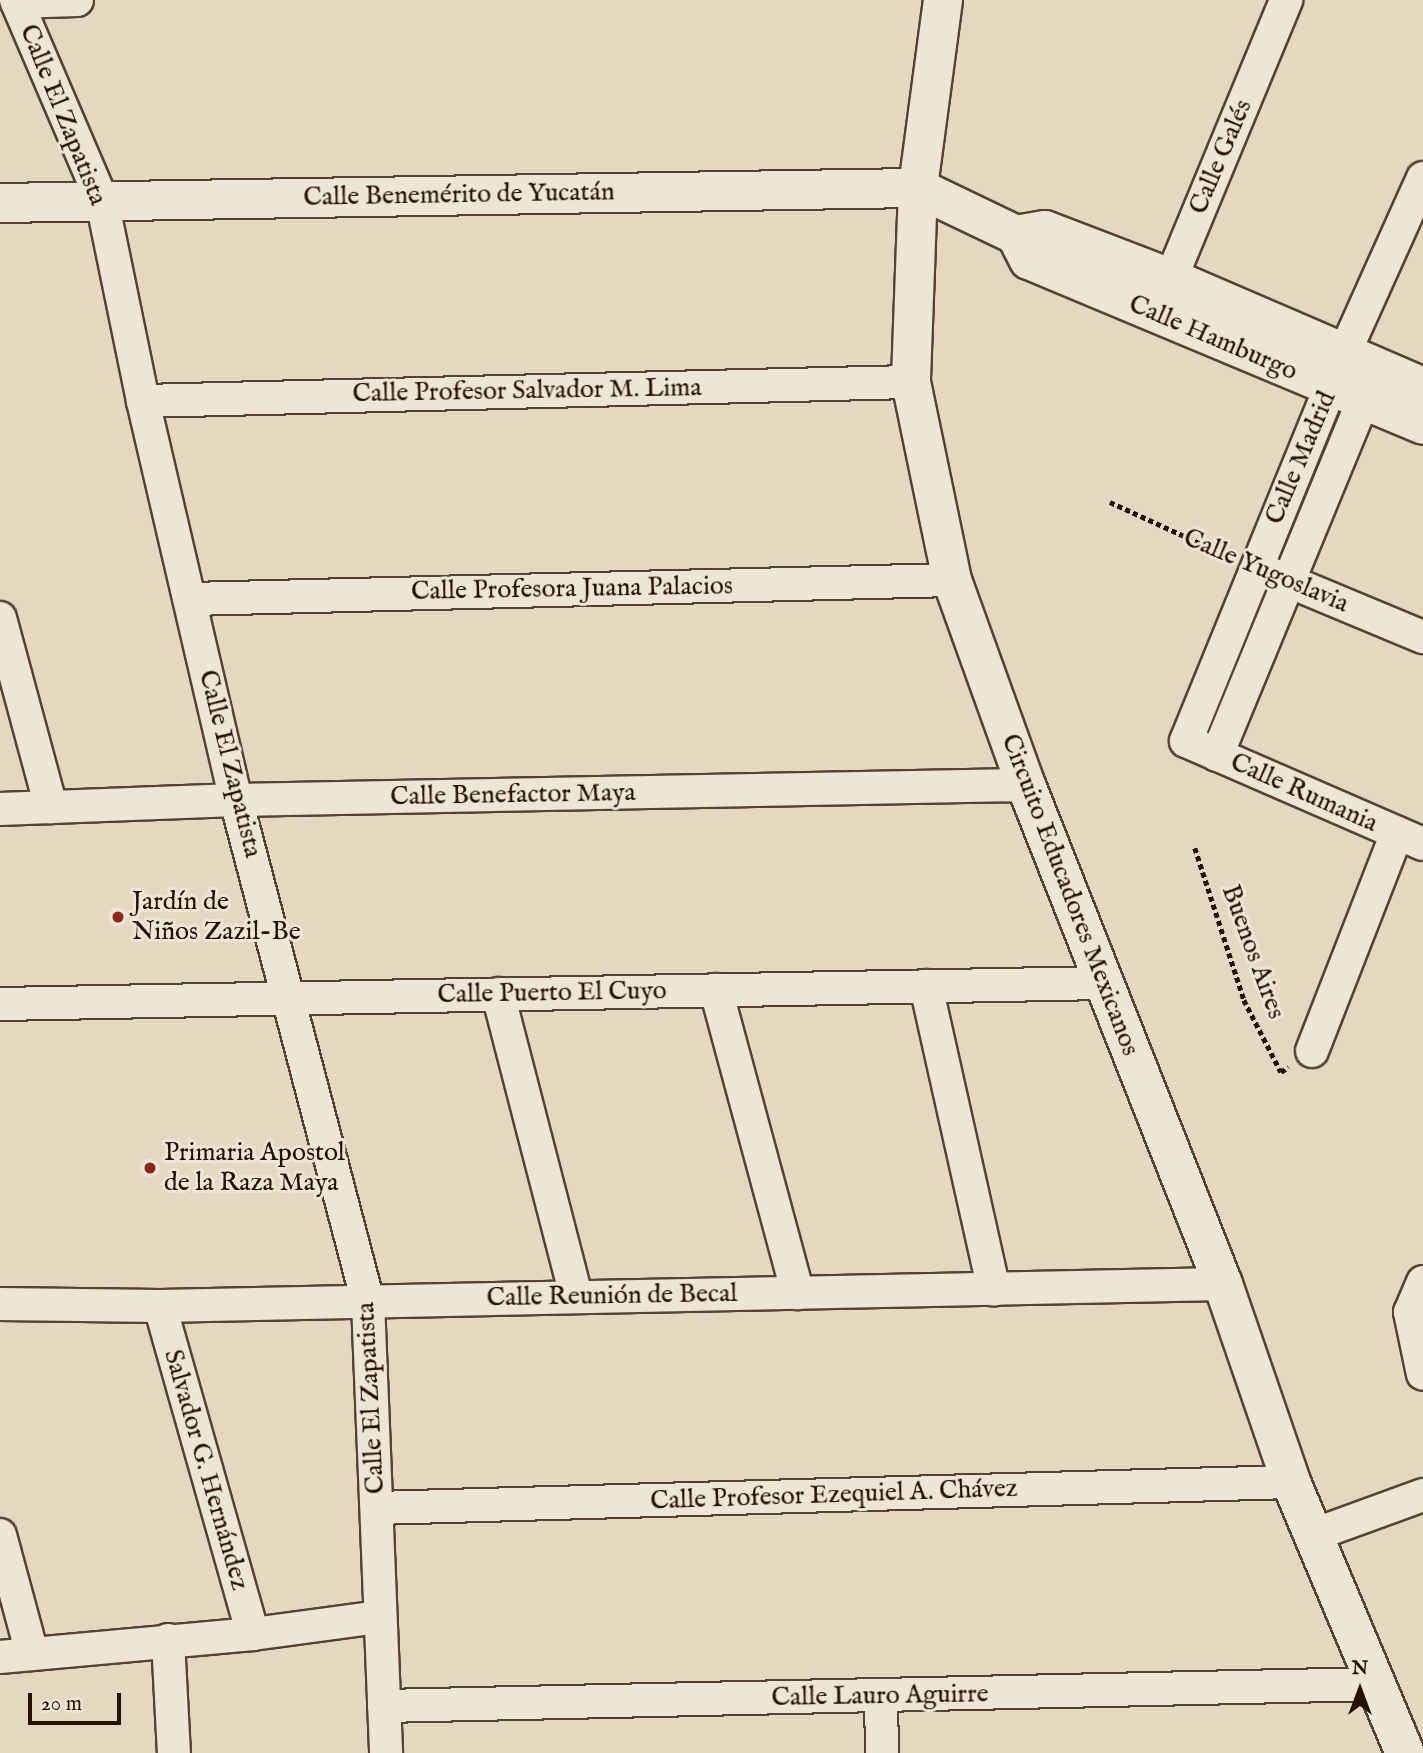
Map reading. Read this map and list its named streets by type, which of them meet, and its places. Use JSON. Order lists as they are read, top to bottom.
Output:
{
  "streets": {
    "street": [
      "Calle El Zapatista",
      "Calle Galés",
      "Calle Benemérito de Yucatán",
      "Calle Hamburgo",
      "Calle Profesor Salvador M. Lima",
      "Calle Madrid",
      "Calle Yugoslavia",
      "Calle Profesora Juana Palacios",
      "Calle Rumania",
      "Calle Benefactor Maya",
      "Circuito Educadores Mexicanos",
      "Calle Puerto El Cuyo",
      "Calle Reunión de Becal",
      "Salvador G. Hernández",
      "Calle Profesor Ezequiel A. Chávez",
      "Calle Lauro Aguirre"
    ],
    "path": ["Buenos Aires"]
  },
  "crossings": [
    ["Calle El Zapatista", "Calle Benemérito de Yucatán"],
    ["Calle El Zapatista", "Calle Profesor Salvador M. Lima"],
    ["Calle El Zapatista", "Calle Profesora Juana Palacios"],
    ["Calle El Zapatista", "Calle Benefactor Maya"],
    ["Calle El Zapatista", "Calle Puerto El Cuyo"],
    ["Calle El Zapatista", "Calle Reunión de Becal"],
    ["Calle El Zapatista", "Calle Profesor Ezequiel A. Chávez"],
    ["Calle El Zapatista", "Calle Lauro Aguirre"],
    ["Calle Galés", "Calle Hamburgo"],
    ["Calle Benemérito de Yucatán", "Calle Hamburgo"],
    ["Calle Benemérito de Yucatán", "Circuito Educadores Mexicanos"],
    ["Calle Hamburgo", "Calle Madrid"],
    ["Calle Hamburgo", "Circuito Educadores Mexicanos"],
    ["Calle Profesor Salvador M. Lima", "Circuito Educadores Mexicanos"],
    ["Calle Madrid", "Calle Yugoslavia"],
    ["Calle Madrid", "Calle Rumania"],
    ["Calle Profesora Juana Palacios", "Circuito Educadores Mexicanos"],
    ["Calle Benefactor Maya", "Circuito Educadores Mexicanos"],
    ["Circuito Educadores Mexicanos", "Calle Puerto El Cuyo"],
    ["Circuito Educadores Mexicanos", "Calle Reunión de Becal"],
    ["Circuito Educadores Mexicanos", "Calle Profesor Ezequiel A. Chávez"],
    ["Circuito Educadores Mexicanos", "Calle Lauro Aguirre"],
    ["Calle Reunión de Becal", "Salvador G. Hernández"]
  ],
  "places": ["Jardín de Niños Zazil-Be", "Primaria Apostol de la Raza Maya"],
  "scale_bar": "20 m",
  "north": "top"
}
